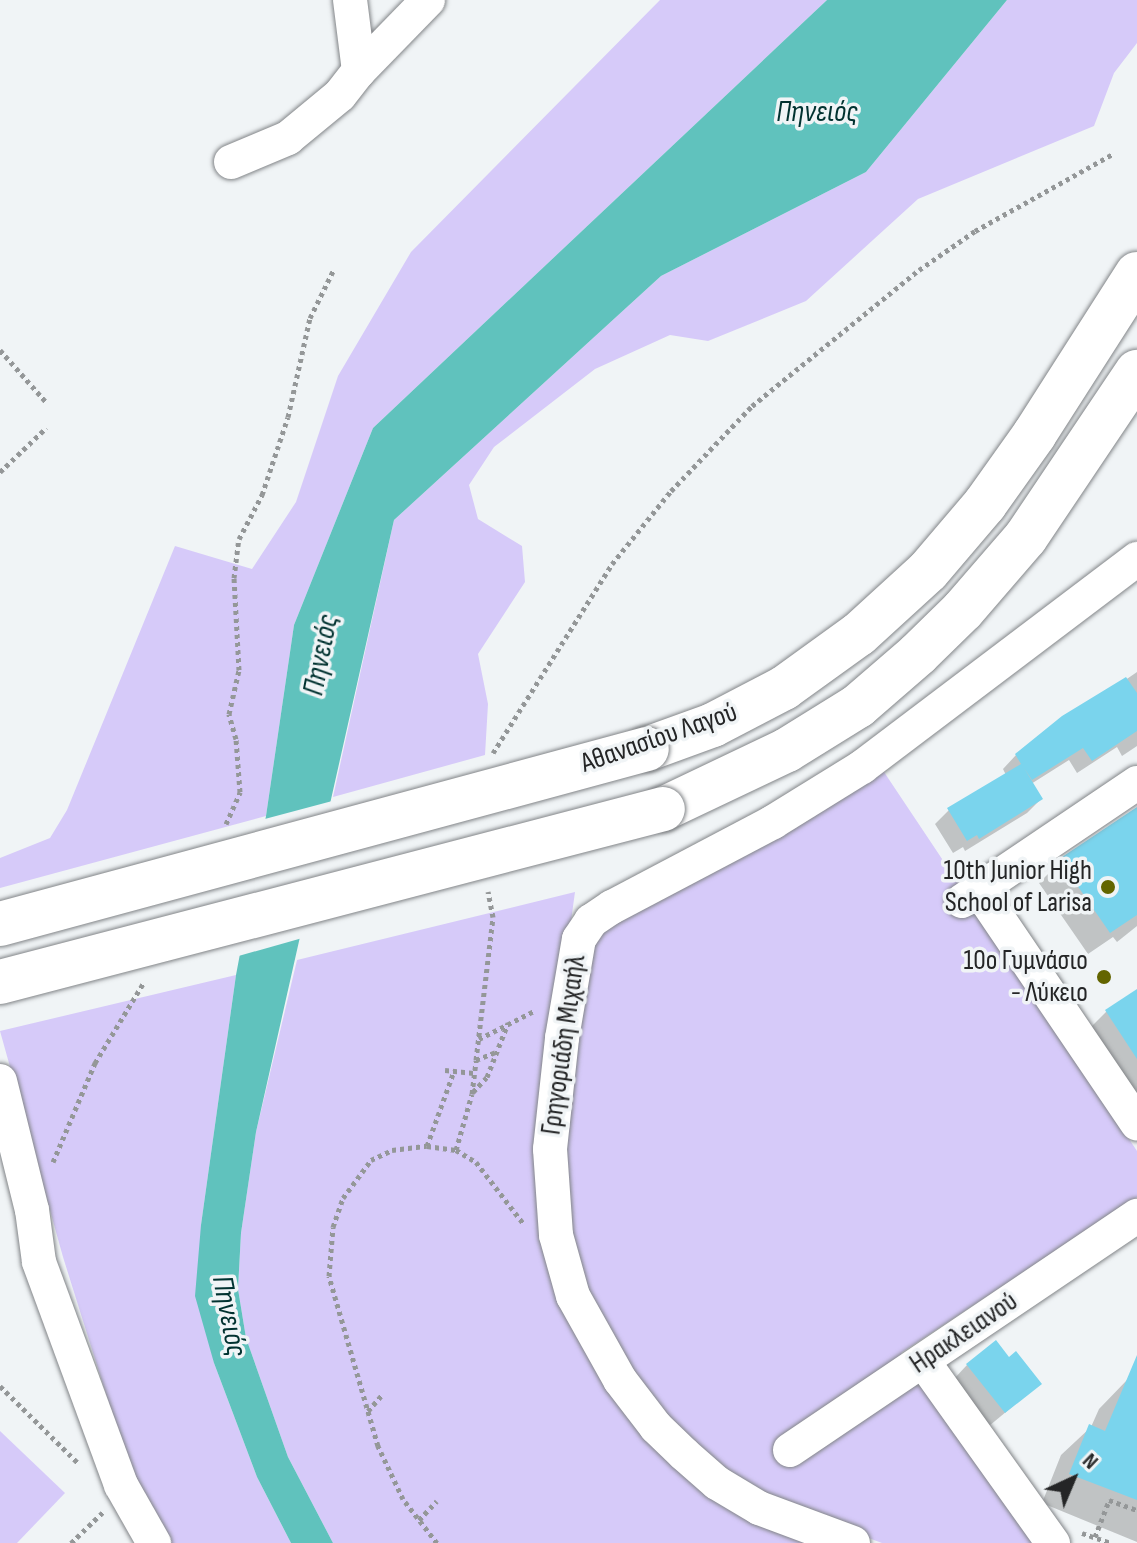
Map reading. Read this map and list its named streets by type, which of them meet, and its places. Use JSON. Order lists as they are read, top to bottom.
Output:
{
  "streets": {
    "highway": ["Αθανασίου Λαγού"],
    "street": ["Γρηγοριάδη Μιχαήλ", "Ηρακλειανού"]
  },
  "water": ["Πηνειός"],
  "places": ["10th Junior High School of Larisa", "10ο Γυμνάσιο - Λύκειο"],
  "north": "top right"
}
